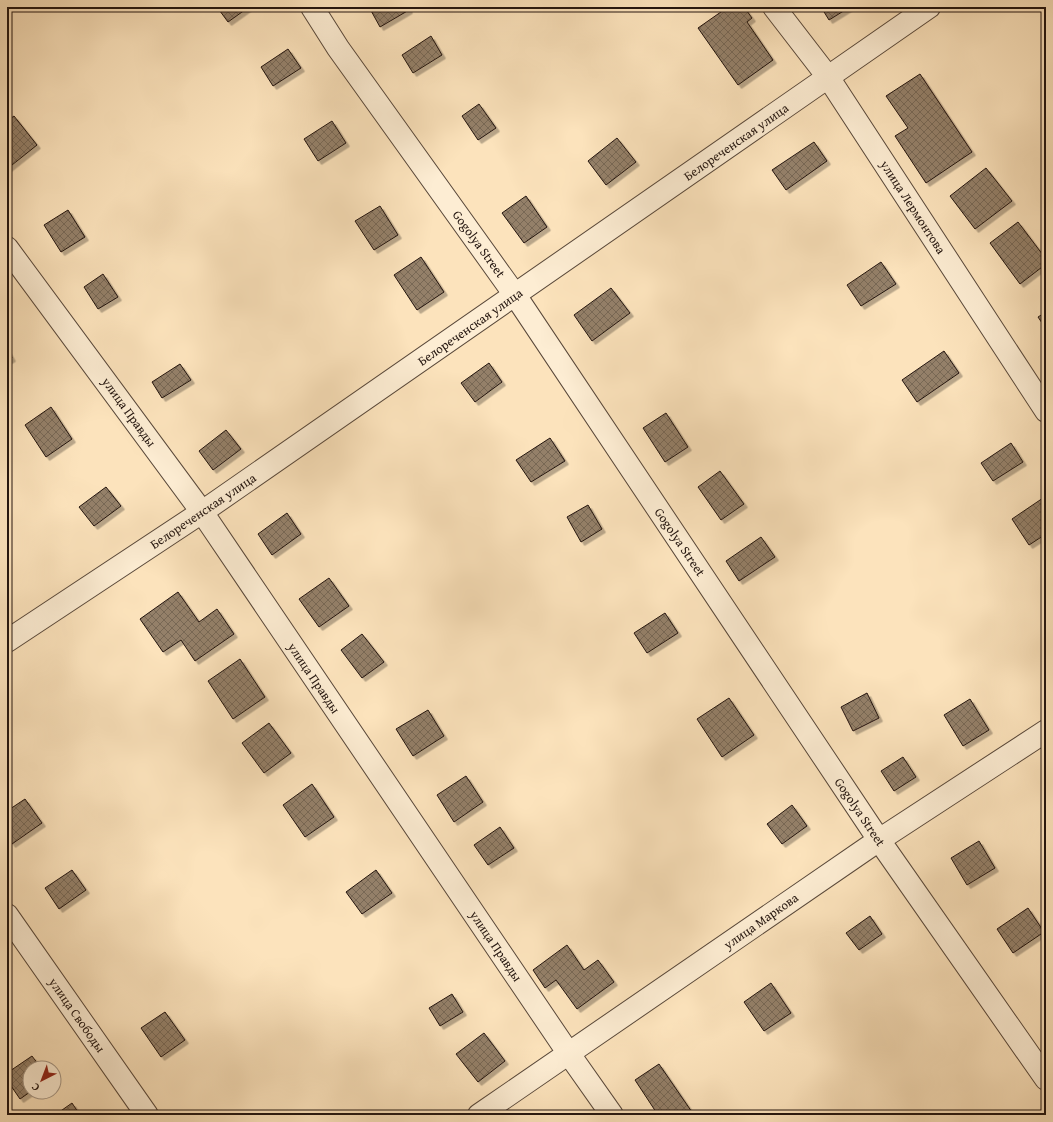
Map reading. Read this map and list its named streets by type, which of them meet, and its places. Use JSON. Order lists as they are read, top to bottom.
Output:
{
  "streets": {
    "street": [
      "Белореченская улица",
      "улица Лермонтова",
      "Gogolya Street",
      "улица Правды",
      "улица Маркова",
      "улица Свободы"
    ]
  },
  "crossings": [
    ["Белореченская улица", "улица Лермонтова"],
    ["Белореченская улица", "Gogolya Street"],
    ["Белореченская улица", "улица Правды"],
    ["Gogolya Street", "улица Маркова"],
    ["улица Правды", "улица Маркова"]
  ],
  "north": "bottom left"
}
